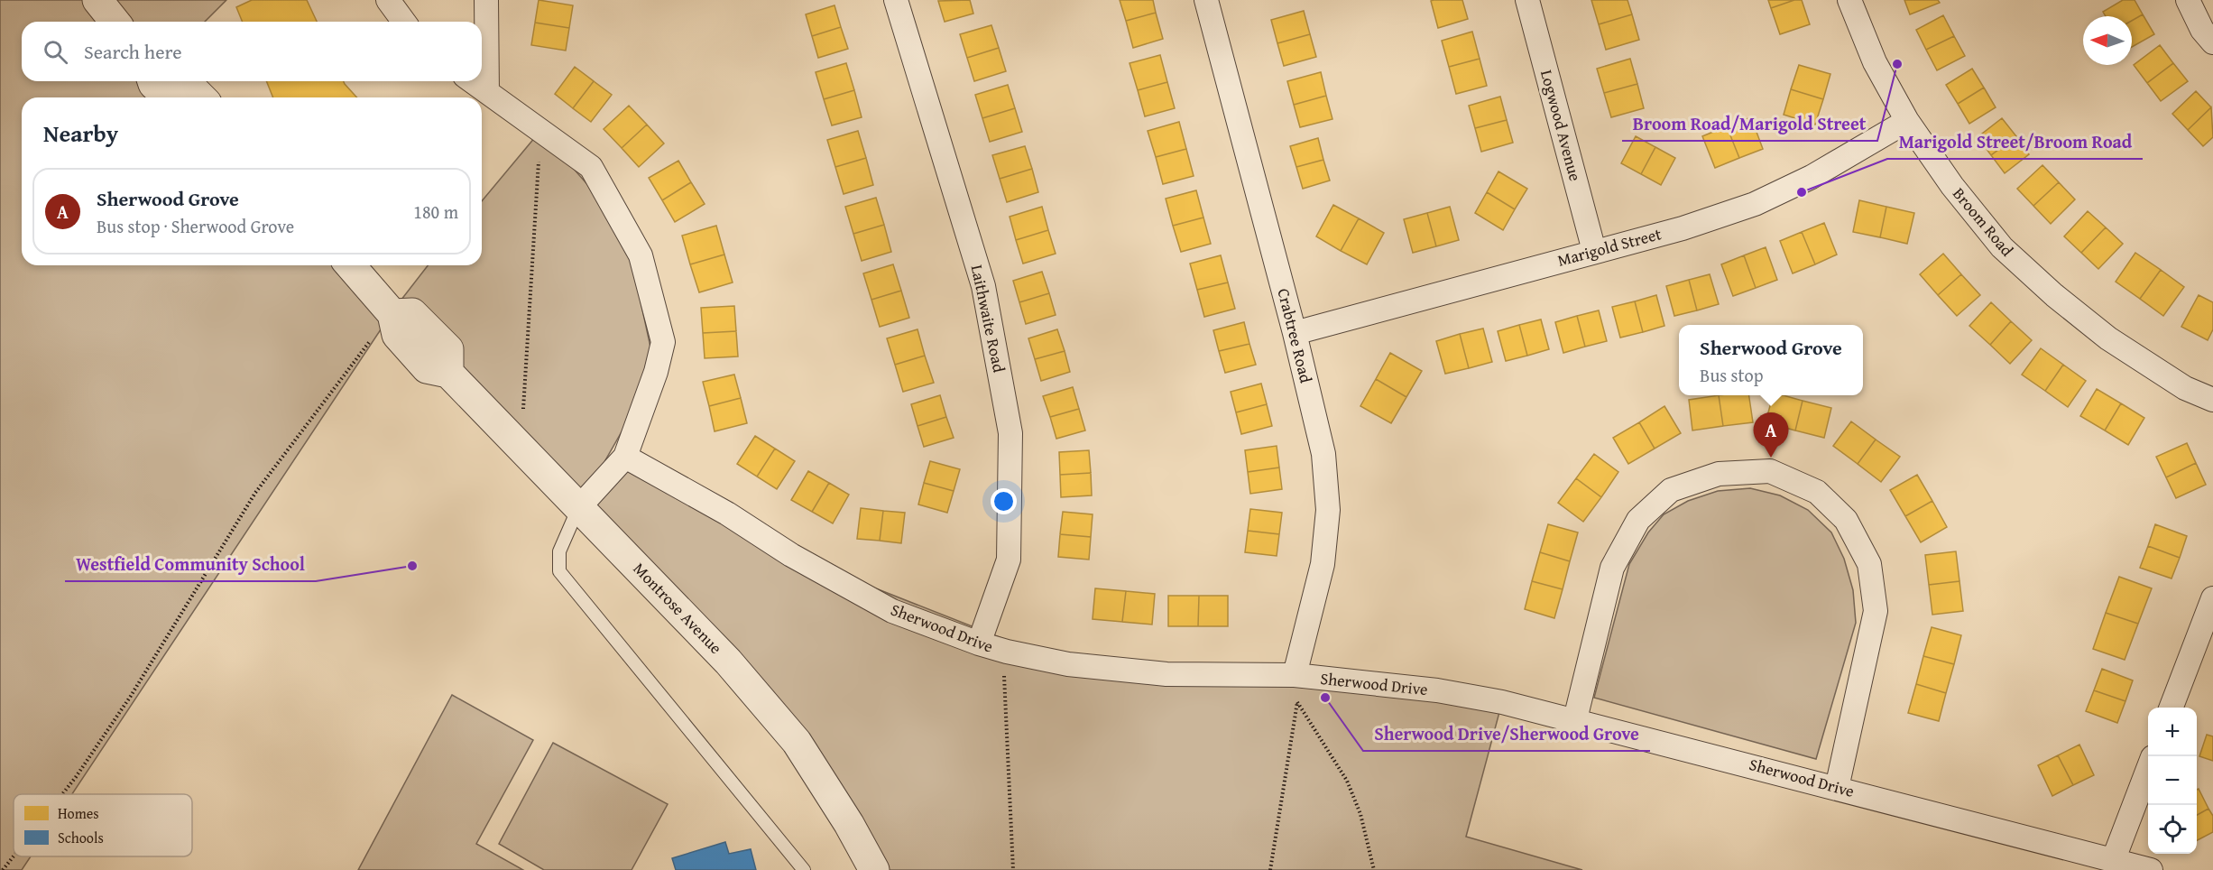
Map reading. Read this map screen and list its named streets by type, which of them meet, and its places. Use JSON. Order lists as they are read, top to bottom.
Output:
{
  "streets": {
    "street": [
      "Logwood Avenue",
      "Broom Road",
      "Marigold Street",
      "Laithwaite Road",
      "Crabtree Road",
      "Montrose Avenue",
      "Sherwood Drive"
    ]
  },
  "crossings": [
    ["Logwood Avenue", "Marigold Street"],
    ["Broom Road", "Marigold Street"],
    ["Marigold Street", "Crabtree Road"],
    ["Laithwaite Road", "Sherwood Drive"],
    ["Crabtree Road", "Sherwood Drive"]
  ],
  "places": [
    "Broom Road/Marigold Street",
    "Marigold Street/Broom Road",
    "Westfield Community School",
    "Sherwood Drive/Sherwood Grove"
  ],
  "legend": ["Homes", "Schools"],
  "north": "left",
  "page": {
    "search": "Search here",
    "heading": "Nearby",
    "list": [
      {
        "mark": "A",
        "name": "Sherwood Grove",
        "note": "Bus stop · Sherwood Grove",
        "value": "180 m"
      }
    ],
    "popup": ["Sherwood Grove", "Bus stop"],
    "pins": "A",
    "map_buttons": ["+", "−"]
  }
}
